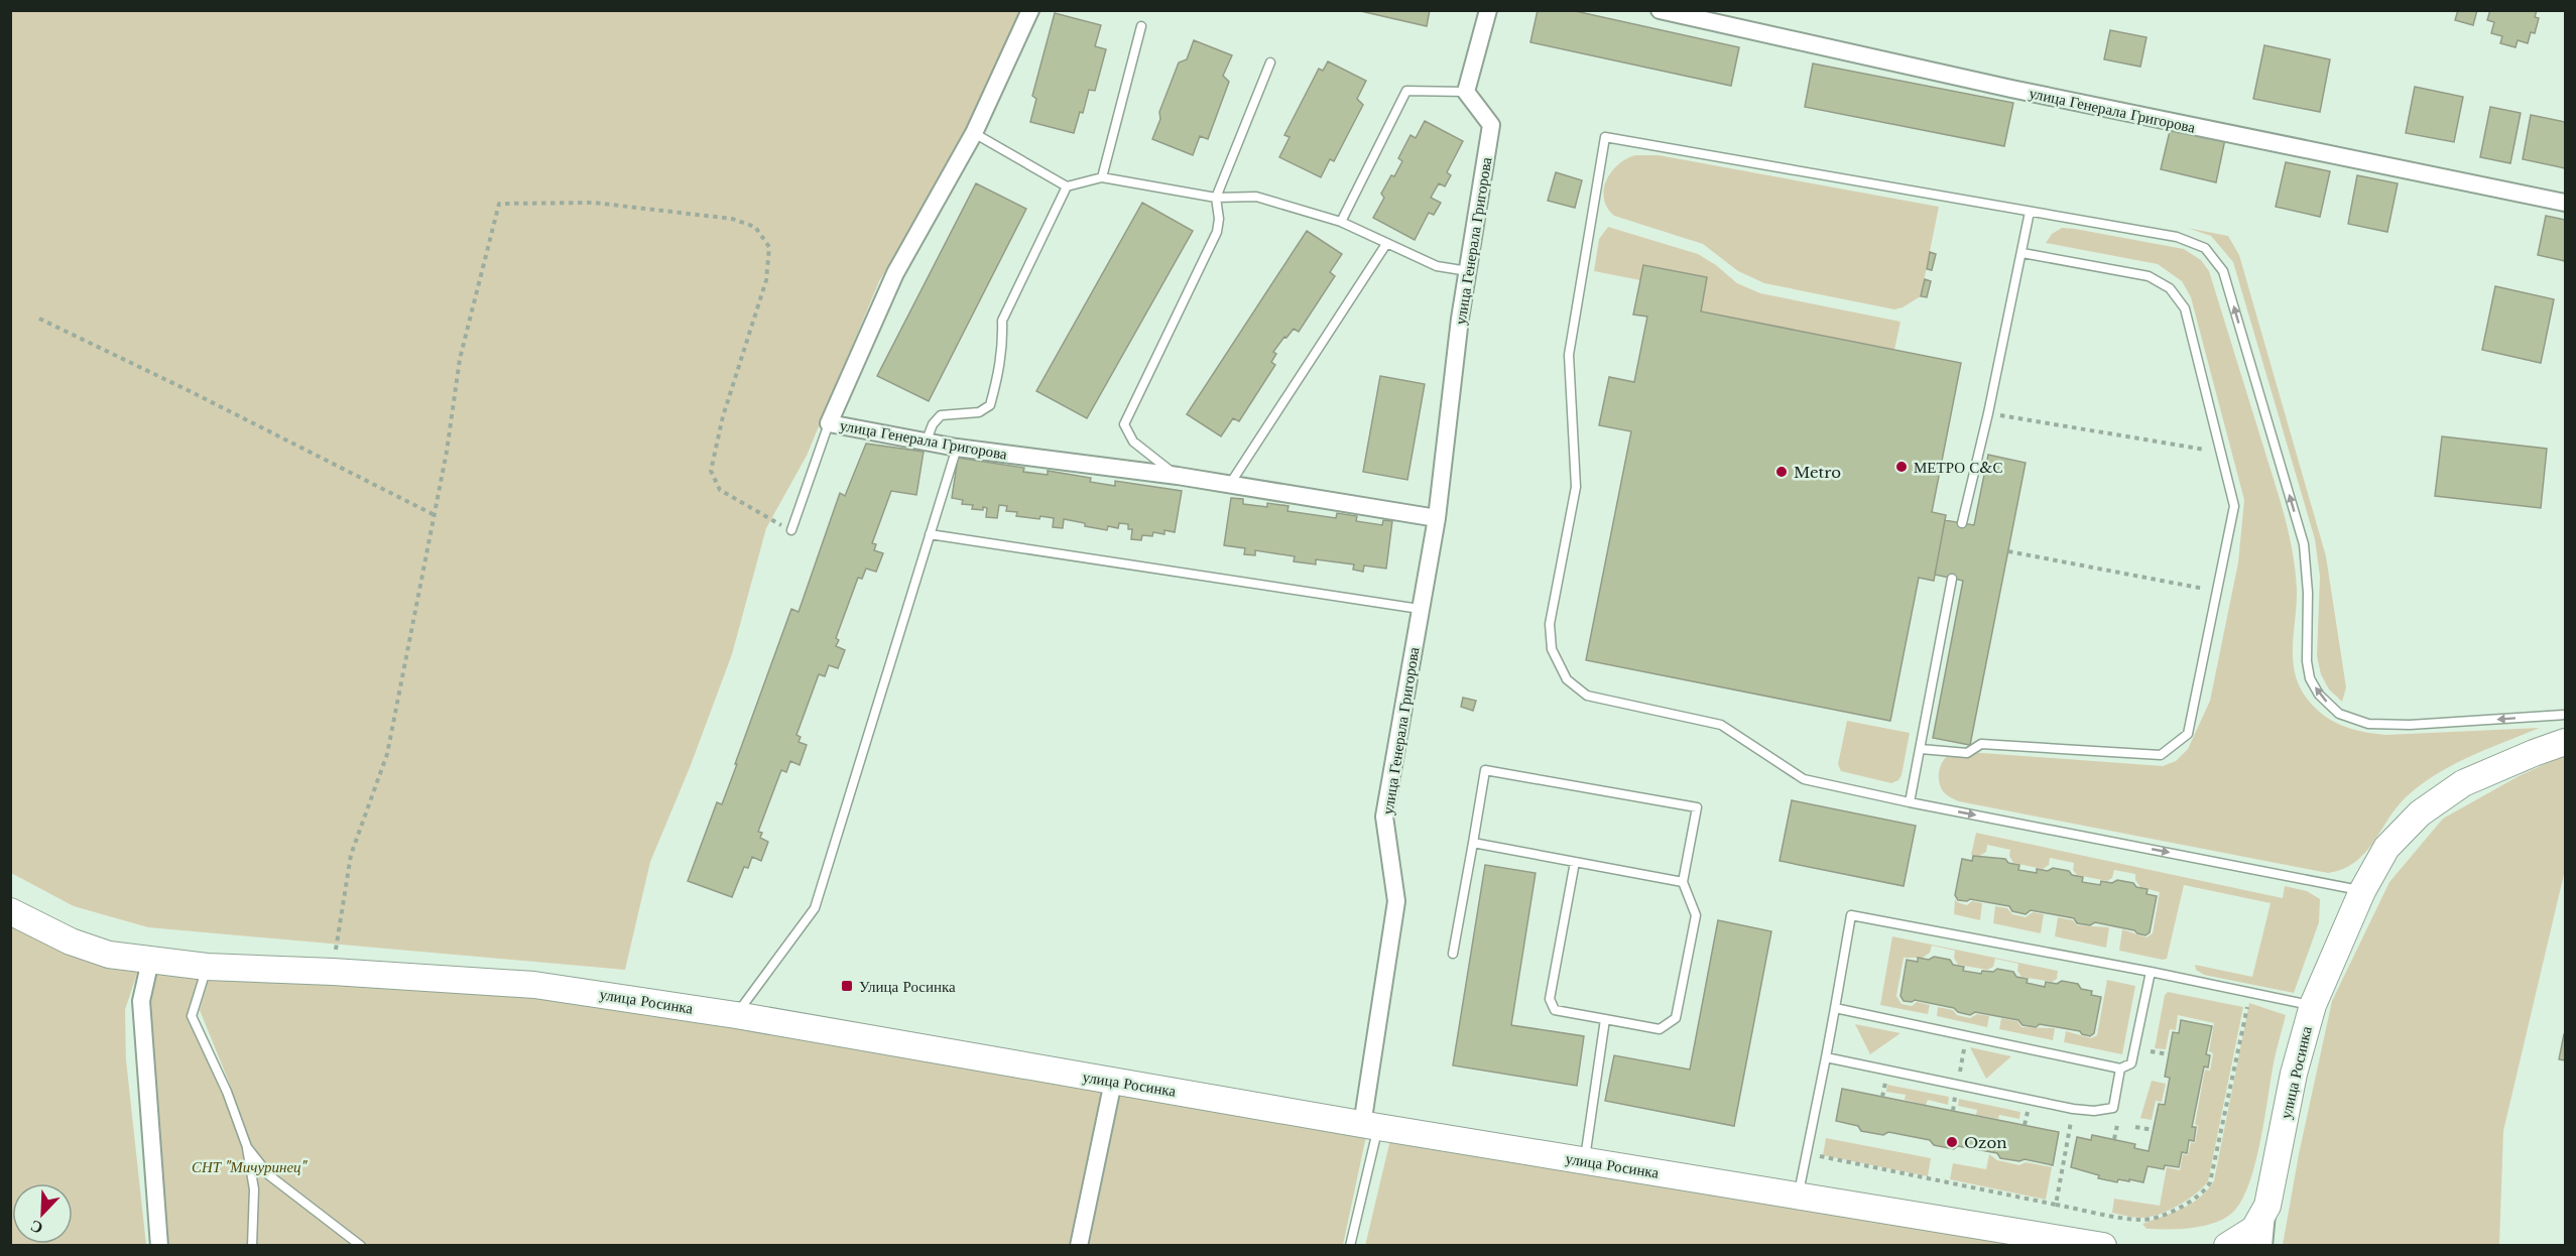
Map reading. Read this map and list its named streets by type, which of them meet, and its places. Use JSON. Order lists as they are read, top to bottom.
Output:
{
  "streets": {
    "main road": ["улица Росинка"],
    "street": ["улица Генерала Григорова"]
  },
  "crossings": [
    ["улица Генерала Григорова", "улица Росинка"]
  ],
  "parks": ["СНТ \"Мичуринец\""],
  "places": {
    "other": ["МЕТРО С&С", "Metro", "Ozon"],
    "transit": ["Улица Росинка"]
  },
  "north": "bottom left"
}
